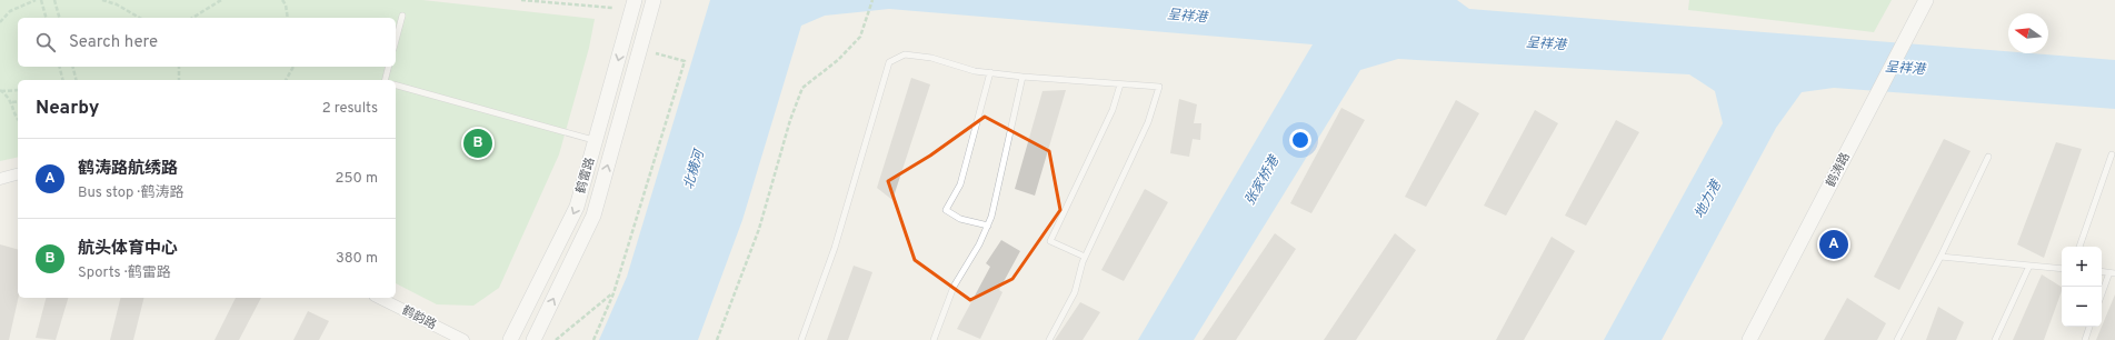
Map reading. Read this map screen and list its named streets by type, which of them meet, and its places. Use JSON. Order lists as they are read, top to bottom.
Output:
{
  "streets": {
    "street": ["鹤涛路", "鹤雷路", "鹤韵路"]
  },
  "water": [
    "呈祥港",
    "北横河",
    "张家桥港",
    "地力港"
  ],
  "north": "left",
  "page": {
    "search": "Search here",
    "heading": ["Nearby", "2 results"],
    "pins": ["B", "A"],
    "list": [
      {
        "mark": "A",
        "name": "鹤涛路航绣路",
        "note": "Bus stop · 鹤涛路",
        "value": "250 m"
      },
      {
        "mark": "B",
        "name": "航头体育中心",
        "note": "Sports · 鹤雷路",
        "value": "380 m"
      }
    ],
    "map_buttons": ["+", "−"]
  }
}
